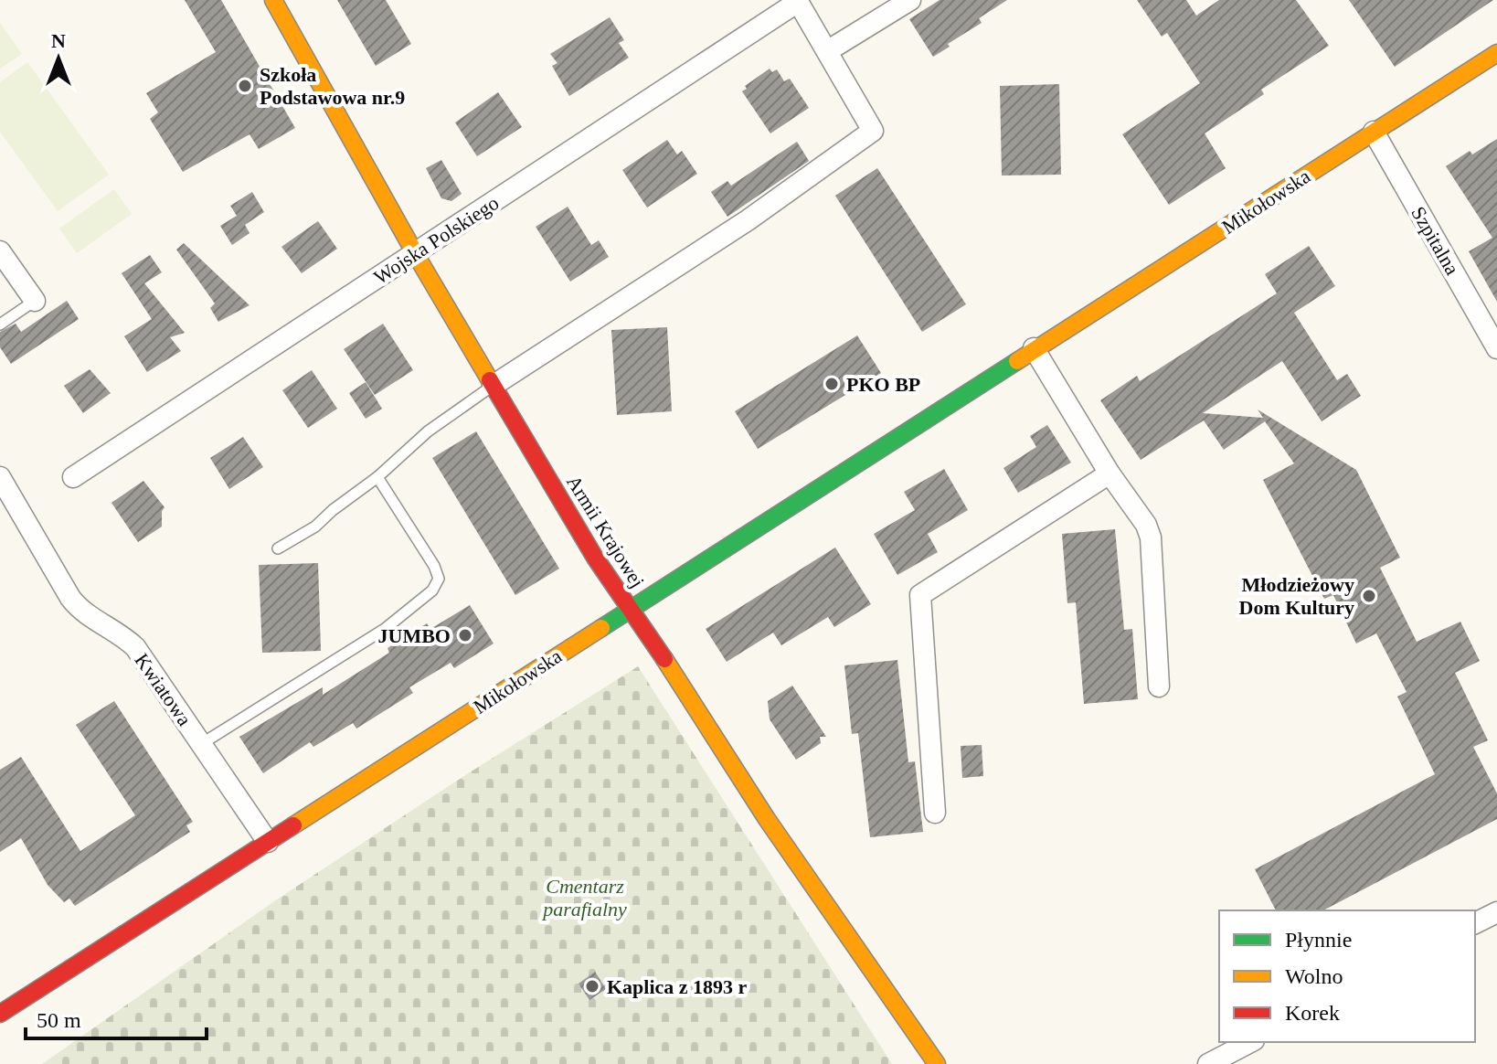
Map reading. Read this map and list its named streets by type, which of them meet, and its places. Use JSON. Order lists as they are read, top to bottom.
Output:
{
  "streets": {
    "street": [
      "Mikołowska",
      "Wojska Polskiego",
      "Szpitalna",
      "Armii Krajowej",
      "Kwiatowa"
    ]
  },
  "crossings": [
    ["Mikołowska", "Szpitalna"],
    ["Mikołowska", "Armii Krajowej"],
    ["Mikołowska", "Kwiatowa"],
    ["Wojska Polskiego", "Armii Krajowej"]
  ],
  "parks": ["Cmentarz parafialny"],
  "places": [
    "Szkoła Podstawowa nr.9",
    "PKO BP",
    "Młodzieżowy Dom Kultury",
    "JUMBO",
    "Kaplica z 1893 r"
  ],
  "legend": ["Płynnie", "Wolno", "Korek"],
  "scale_bar": "50 m",
  "north": "top"
}
